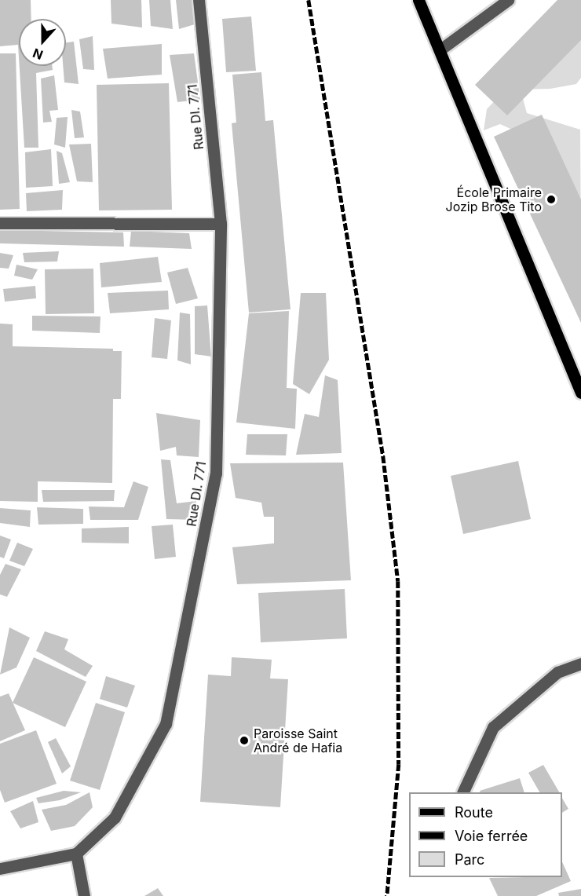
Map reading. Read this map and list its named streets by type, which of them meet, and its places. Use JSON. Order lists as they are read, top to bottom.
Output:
{
  "streets": {
    "street": ["Rue DI. 771"]
  },
  "places": ["École Primaire Jozip Brose Tito", "Paroisse Saint André de Hafia"],
  "legend": ["Route", "Voie ferrée", "Parc"],
  "north": "bottom"
}
